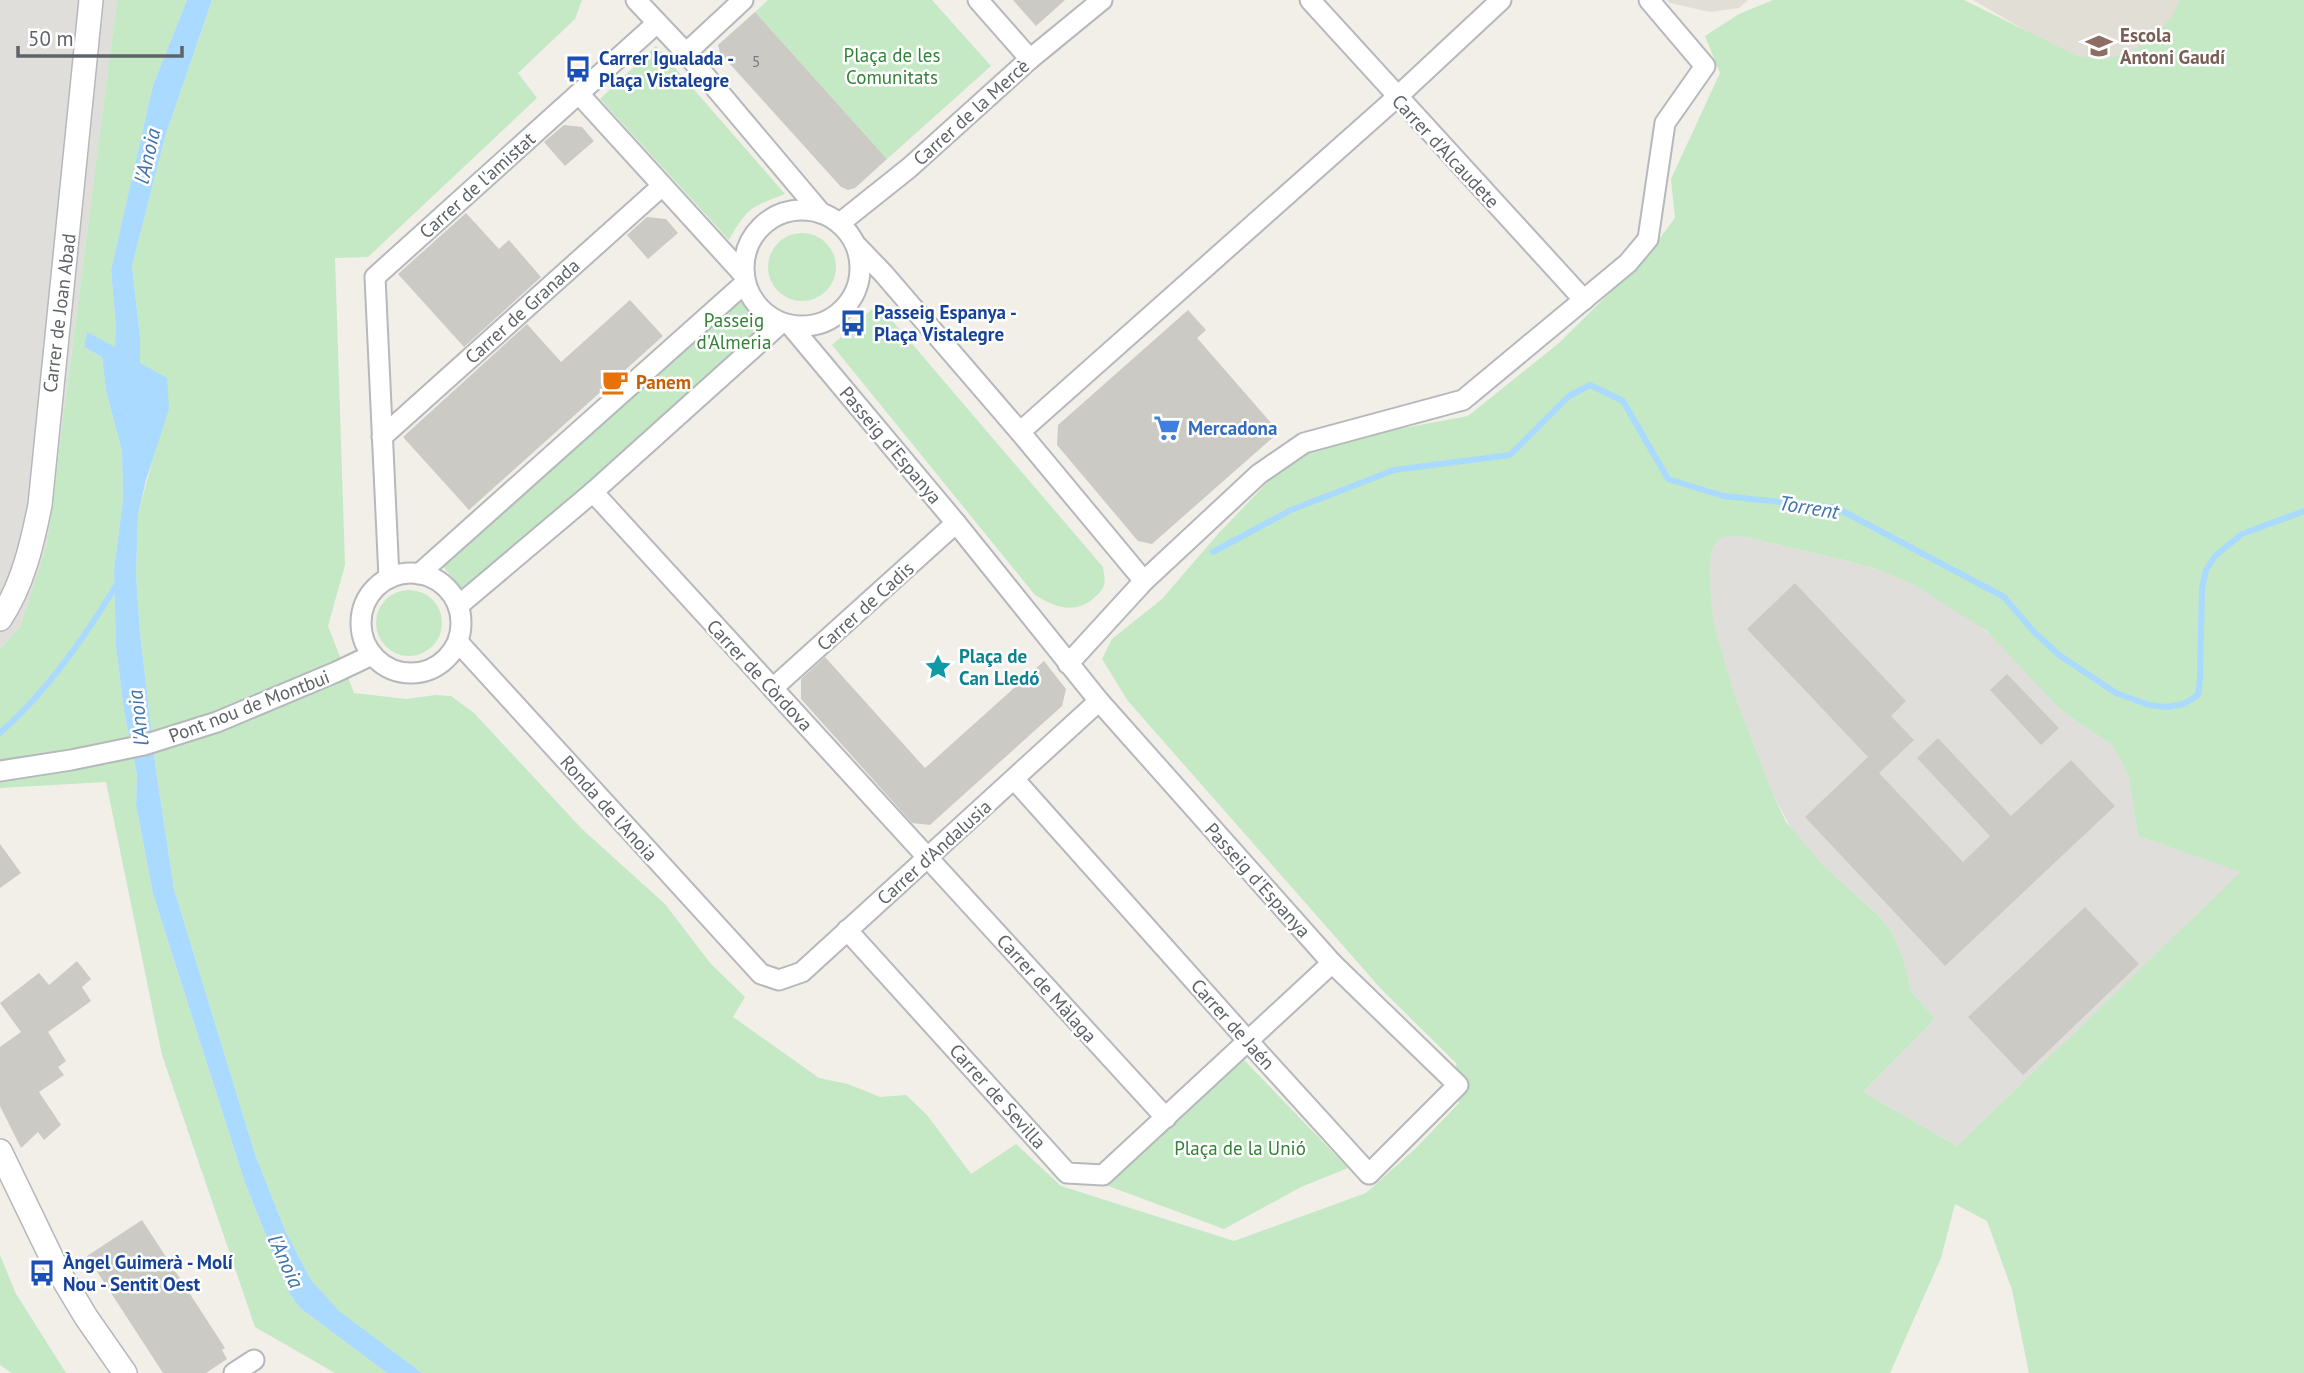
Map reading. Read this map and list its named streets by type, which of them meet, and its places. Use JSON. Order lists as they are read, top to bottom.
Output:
{
  "streets": {
    "street": [
      "Carrer de la Mercè",
      "Carrer d'Alcaudete",
      "Carrer de l'amistat",
      "Carrer de Granada",
      "Carrer de Joan Abad",
      "Passeig d'Espanya",
      "Carrer de Cadis",
      "Carrer de Còrdova",
      "Pont nou de Montbui",
      "Ronda de l'Anoia",
      "Carrer d'Andalusia",
      "Carrer de Màlaga",
      "Carrer de Jaén",
      "Carrer de Sevilla"
    ]
  },
  "crossings": [
    ["Carrer de la Mercè", "Passeig d'Espanya"],
    ["Carrer de l'amistat", "Carrer de Granada"],
    ["Carrer de l'amistat", "Passeig d'Espanya"],
    ["Carrer de Granada", "Passeig d'Espanya"],
    ["Passeig d'Espanya", "Carrer de Cadis"],
    ["Passeig d'Espanya", "Carrer d'Andalusia"],
    ["Passeig d'Espanya", "Carrer de Jaén"],
    ["Passeig d'Espanya", "Carrer de Sevilla"],
    ["Carrer de Cadis", "Carrer de Còrdova"],
    ["Carrer de Còrdova", "Carrer d'Andalusia"],
    ["Carrer de Còrdova", "Carrer de Màlaga"],
    ["Pont nou de Montbui", "Ronda de l'Anoia"],
    ["Ronda de l'Anoia", "Carrer d'Andalusia"],
    ["Carrer d'Andalusia", "Carrer de Màlaga"],
    ["Carrer d'Andalusia", "Carrer de Jaén"],
    ["Carrer d'Andalusia", "Carrer de Sevilla"],
    ["Carrer de Màlaga", "Carrer de Sevilla"],
    ["Carrer de Jaén", "Carrer de Sevilla"]
  ],
  "water": ["l'Anoia", "Torrent"],
  "parks": ["Plaça de les Comunitats", "Passeig d'Almeria", "Plaça de la Unió"],
  "places": {
    "school or university": ["Escola Antoni Gaudí"],
    "bus stop": ["Carrer Igualada - Plaça Vistalegre", "Passeig Espanya - Plaça Vistalegre", "Àngel Guimerà - Molí Nou - Sentit Oest"],
    "cafe": ["Panem"],
    "supermarket": ["Mercadona"],
    "place": ["Plaça de Can Lledó"]
  },
  "house_numbers": ["5"],
  "scale_bar": "50 m"
}
